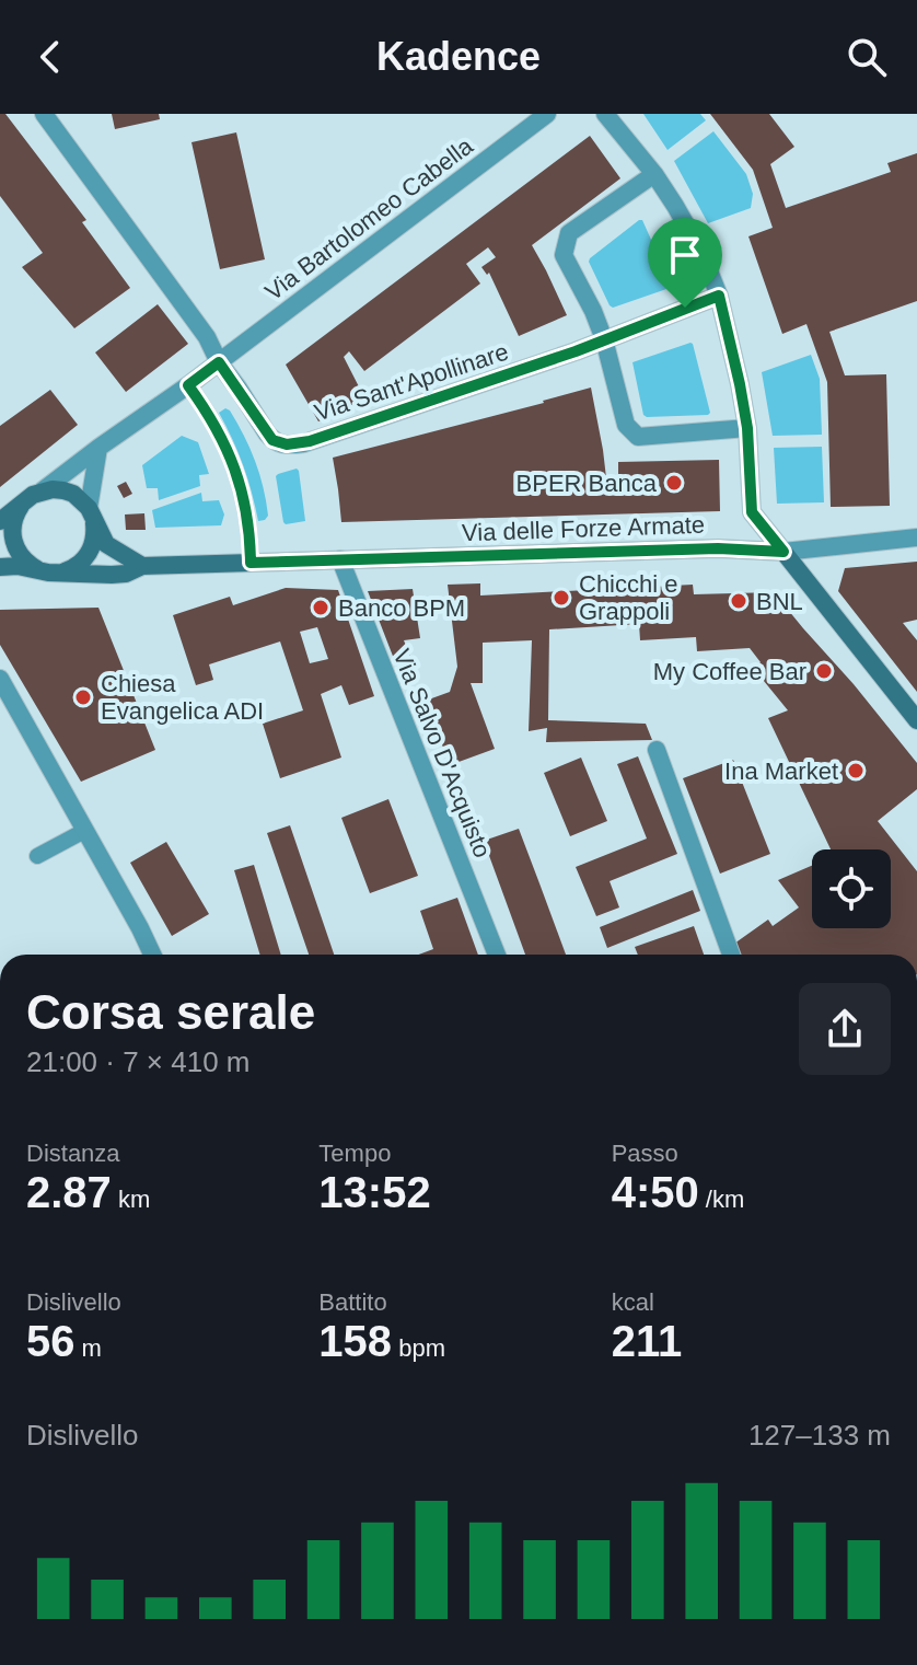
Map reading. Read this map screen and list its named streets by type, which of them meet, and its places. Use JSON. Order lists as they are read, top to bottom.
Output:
{
  "streets": {
    "street": [
      "Via Bartolomeo Cabella",
      "Via Sant'Apollinare",
      "Via delle Forze Armate",
      "Via Salvo D'Acquisto"
    ]
  },
  "crossings": [
    ["Via Bartolomeo Cabella", "Via Sant'Apollinare"],
    ["Via delle Forze Armate", "Via Salvo D'Acquisto"]
  ],
  "places": [
    "BPER Banca",
    "Chicchi e Grappoli",
    "BNL",
    "Banco BPM",
    "My Coffee Bar",
    "Chiesa Evangelica ADI",
    "Ina Market"
  ],
  "page": {
    "header": "Kadence",
    "heading": ["Corsa serale", "21:00 · 7 × 410 m"],
    "stats": [
      ["Distanza", "2.87 km"],
      ["Tempo", "13:52"],
      ["Passo", "4:50 /km"],
      ["Dislivello", "56 m"],
      ["Battito", "158 bpm"],
      ["kcal", "211"]
    ],
    "chart": ["Dislivello", "127–133 m"]
  }
}
